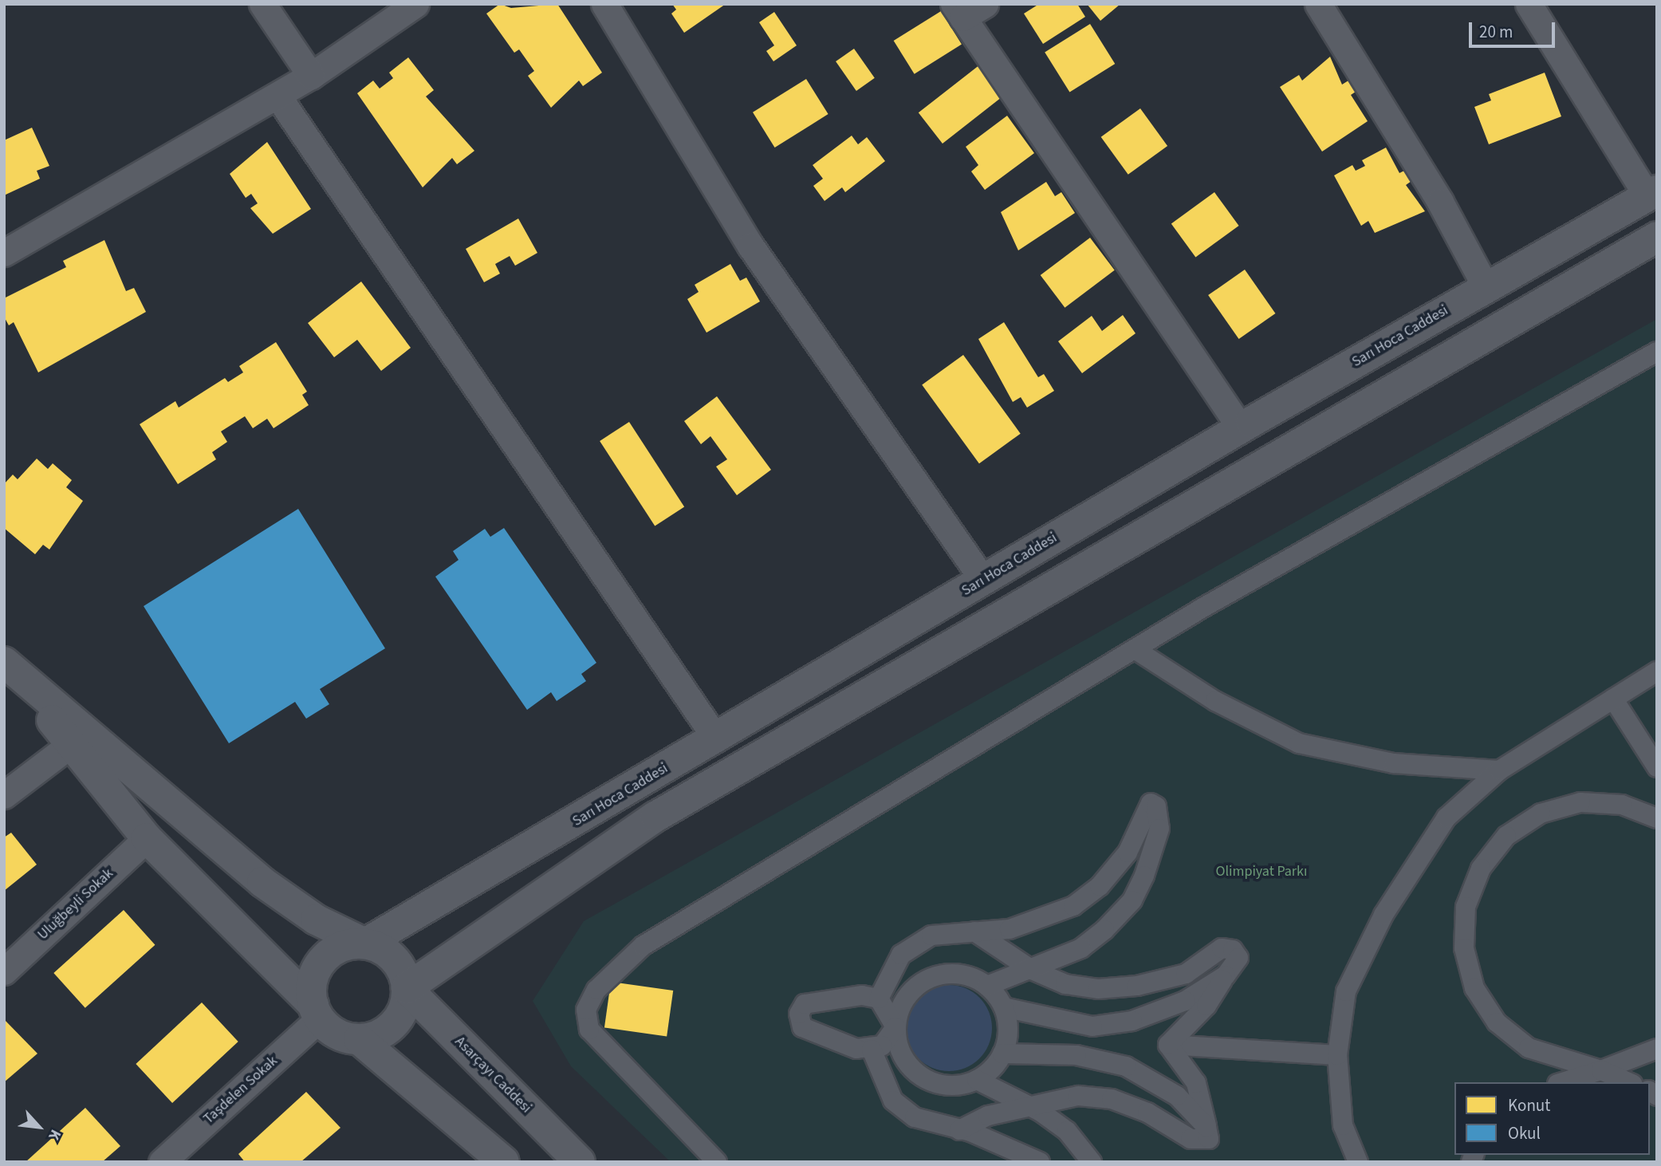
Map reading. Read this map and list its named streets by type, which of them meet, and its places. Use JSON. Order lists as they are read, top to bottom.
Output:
{
  "streets": {
    "street": [
      "Sarı Hoca Caddesi",
      "Uluğbeyli Sokak",
      "Asarçayı Caddesi",
      "Taşdelen Sokak"
    ]
  },
  "crossings": [
    ["Sarı Hoca Caddesi", "Asarçayı Caddesi"],
    ["Sarı Hoca Caddesi", "Taşdelen Sokak"],
    ["Asarçayı Caddesi", "Taşdelen Sokak"]
  ],
  "parks": ["Olimpiyat Parkı"],
  "legend": ["Konut", "Okul"],
  "scale_bar": "20 m",
  "north": "bottom right"
}
